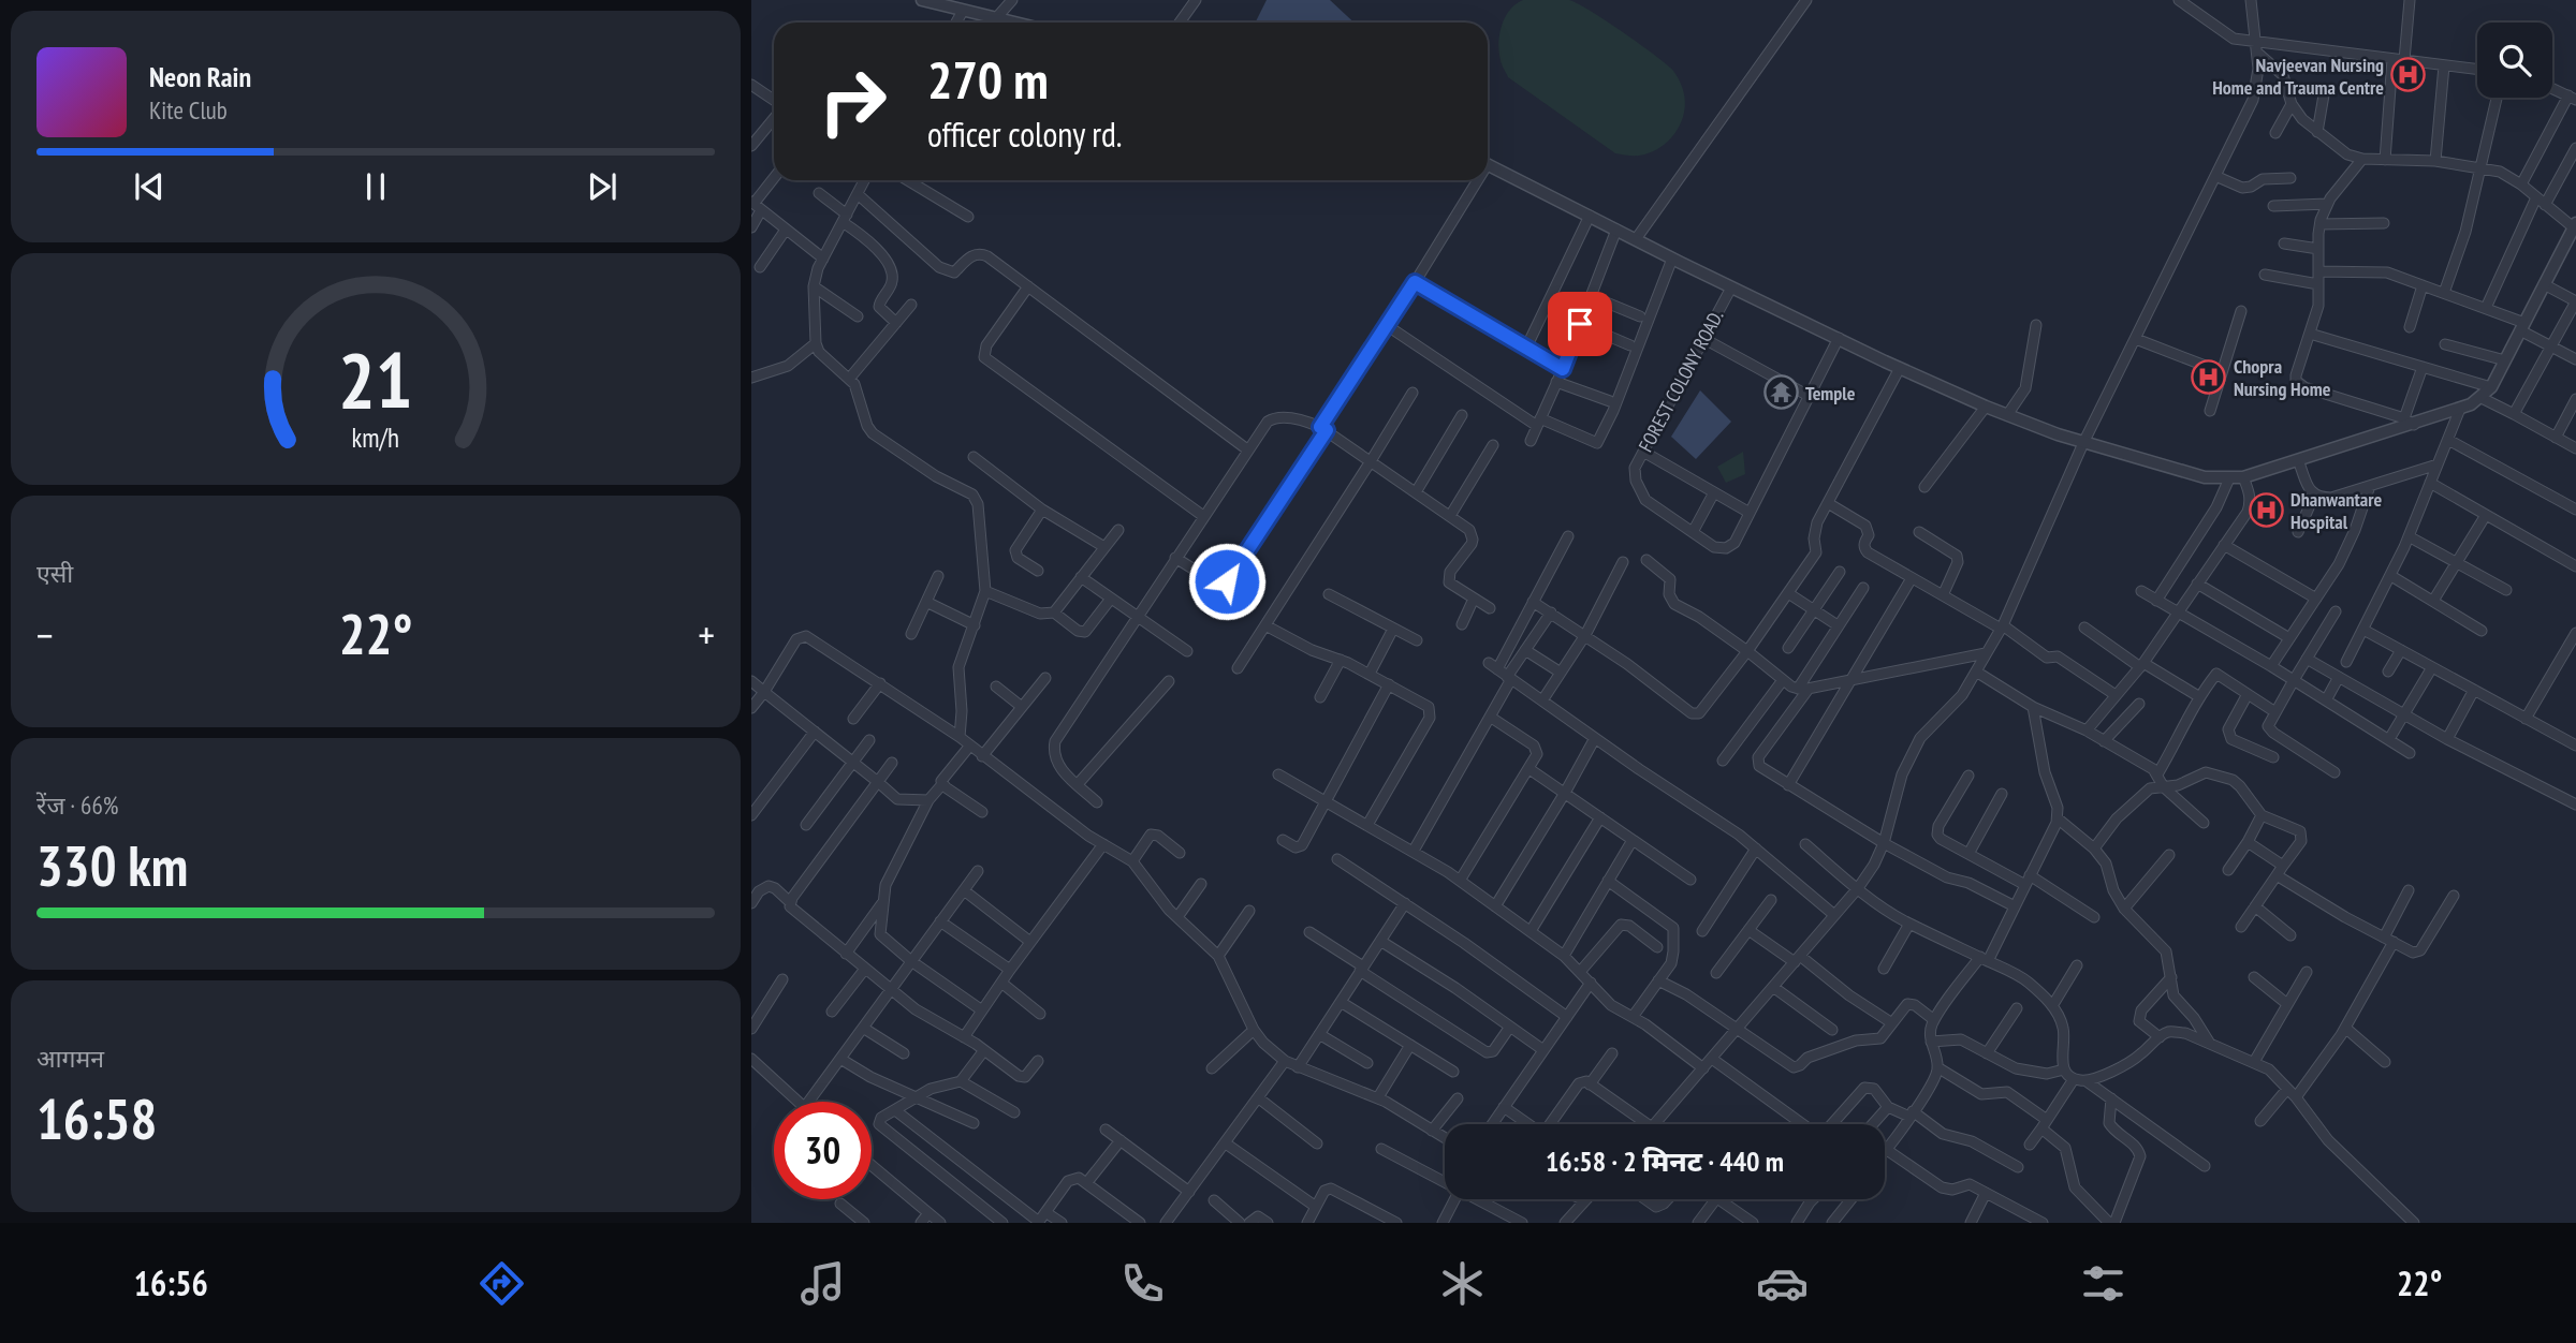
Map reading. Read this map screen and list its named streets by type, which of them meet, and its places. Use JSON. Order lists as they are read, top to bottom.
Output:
{
  "streets": {
    "street": ["FOREST COLONY ROAD."]
  },
  "places": {
    "hospital": ["Navjeevan Nursing Home and Trauma Centre", "Chopra Nursing Home", "Dhanwantare Hospital"],
    "temple": ["Temple"]
  },
  "page": {
    "turn": ["270 m", "officer colony rd."],
    "song": ["Neon Rain", "Kite Club"],
    "tile": [
      "एसी",
      ["रेंज · 66%", "330 km"],
      ["आगमन", "16:58"]
    ],
    "heat": ["−", "22°", "+"],
    "limit": "30",
    "trip": "16:58 · 2 मिनट · 440 m",
    "tabs": ["16:56", "22°"],
    "gauge": ["21", "km/h"]
  }
}
